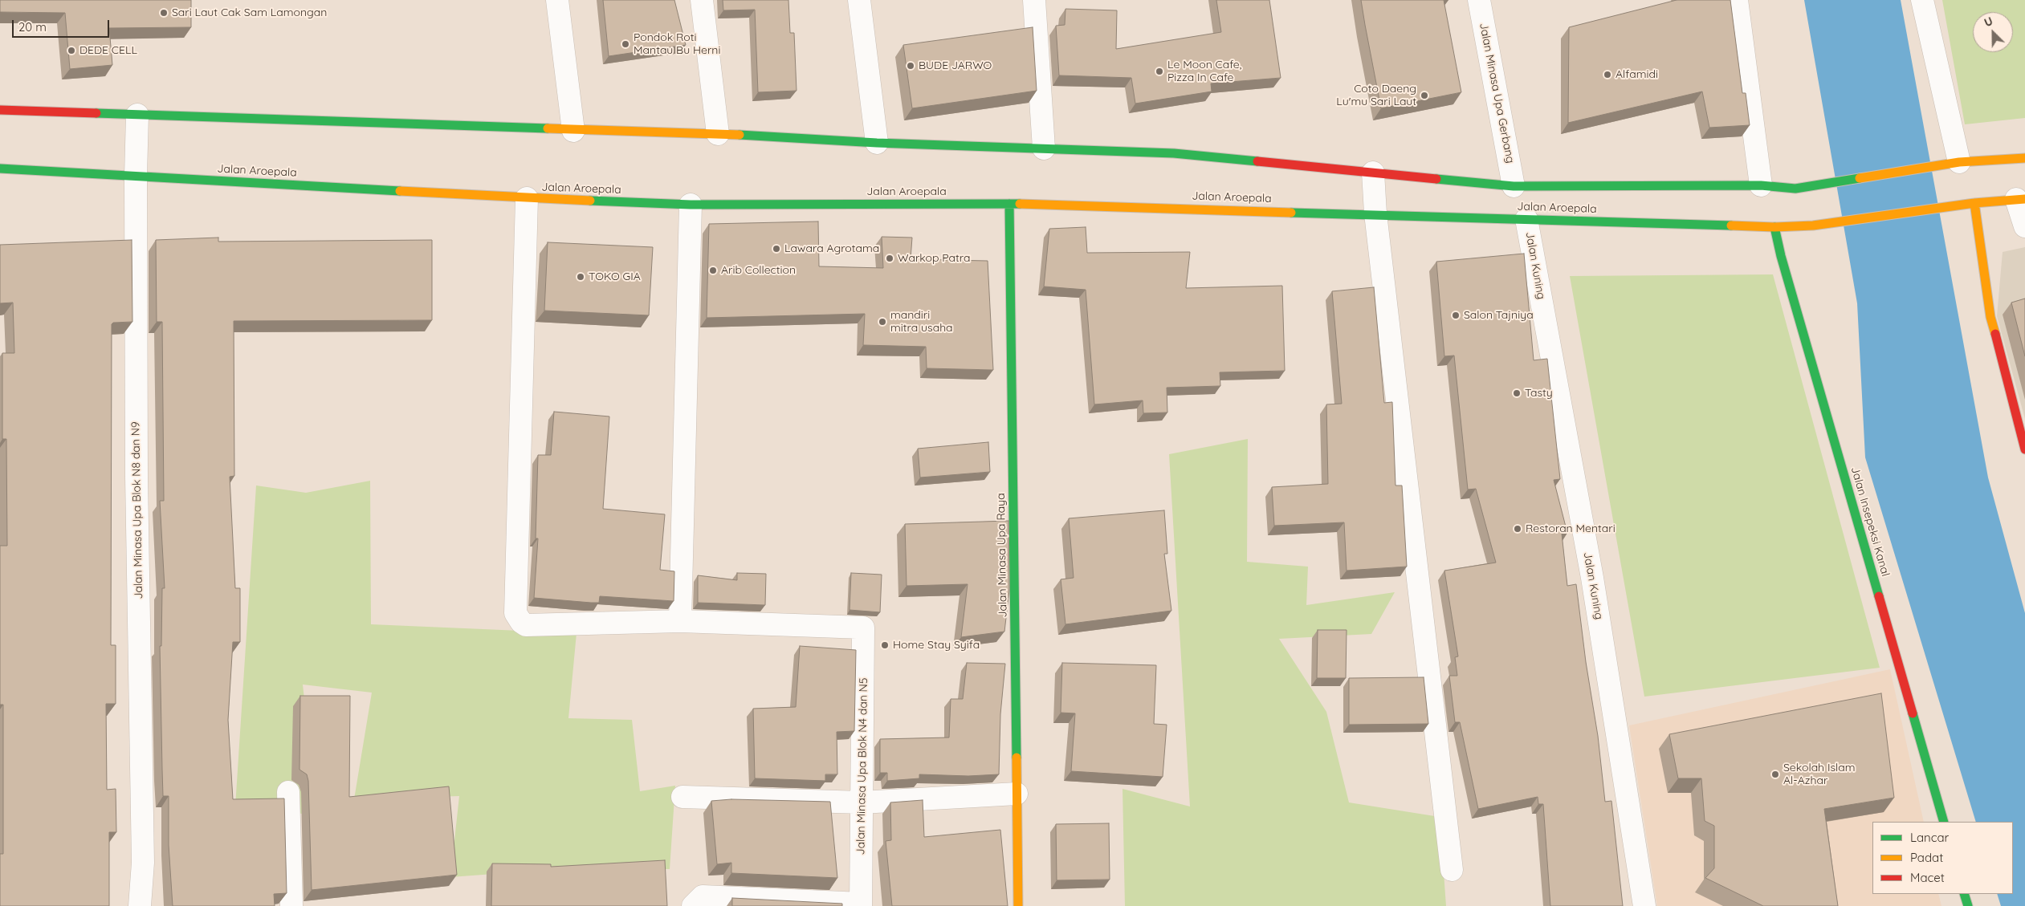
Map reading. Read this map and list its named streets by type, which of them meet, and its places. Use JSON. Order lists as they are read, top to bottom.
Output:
{
  "streets": {
    "main road": ["Jalan Aroepala", "Jalan Insepeksi Kanal", "Jalan Minasa Upa Raya"],
    "street": [
      "Jalan Minasa Upa Gerbang",
      "Jalan Kuning",
      "Jalan Minasa Upa Blok N8 dan N9",
      "Jalan Minasa Upa Blok N4 dan N5"
    ]
  },
  "crossings": [
    ["Jalan Minasa Upa Gerbang", "Jalan Aroepala"],
    ["Jalan Aroepala", "Jalan Kuning"],
    ["Jalan Aroepala", "Jalan Minasa Upa Blok N8 dan N9"],
    ["Jalan Aroepala", "Jalan Insepeksi Kanal"],
    ["Jalan Aroepala", "Jalan Minasa Upa Raya"]
  ],
  "places": [
    "Sari Laut Cak Sam Lamongan",
    "Pondok Roti Mantau Bu Herni",
    "DEDE CELL",
    "BUDE JARWO",
    "Le Moon Cafe, Pizza In Cafe",
    "Alfamidi",
    "Coto Daeng Lu'mu Sari Laut",
    "Lawara Agrotama",
    "Warkop Patra",
    "Arib Collection",
    "TOKO GIA",
    "Salon Tajniya",
    "mandiri mitra usaha",
    "Tasty",
    "Restoran Mentari",
    "Home Stay Syifa",
    "Sekolah Islam Al-Azhar"
  ],
  "legend": ["Lancar", "Padat", "Macet"],
  "scale_bar": "20 m",
  "north": "top left"
}
